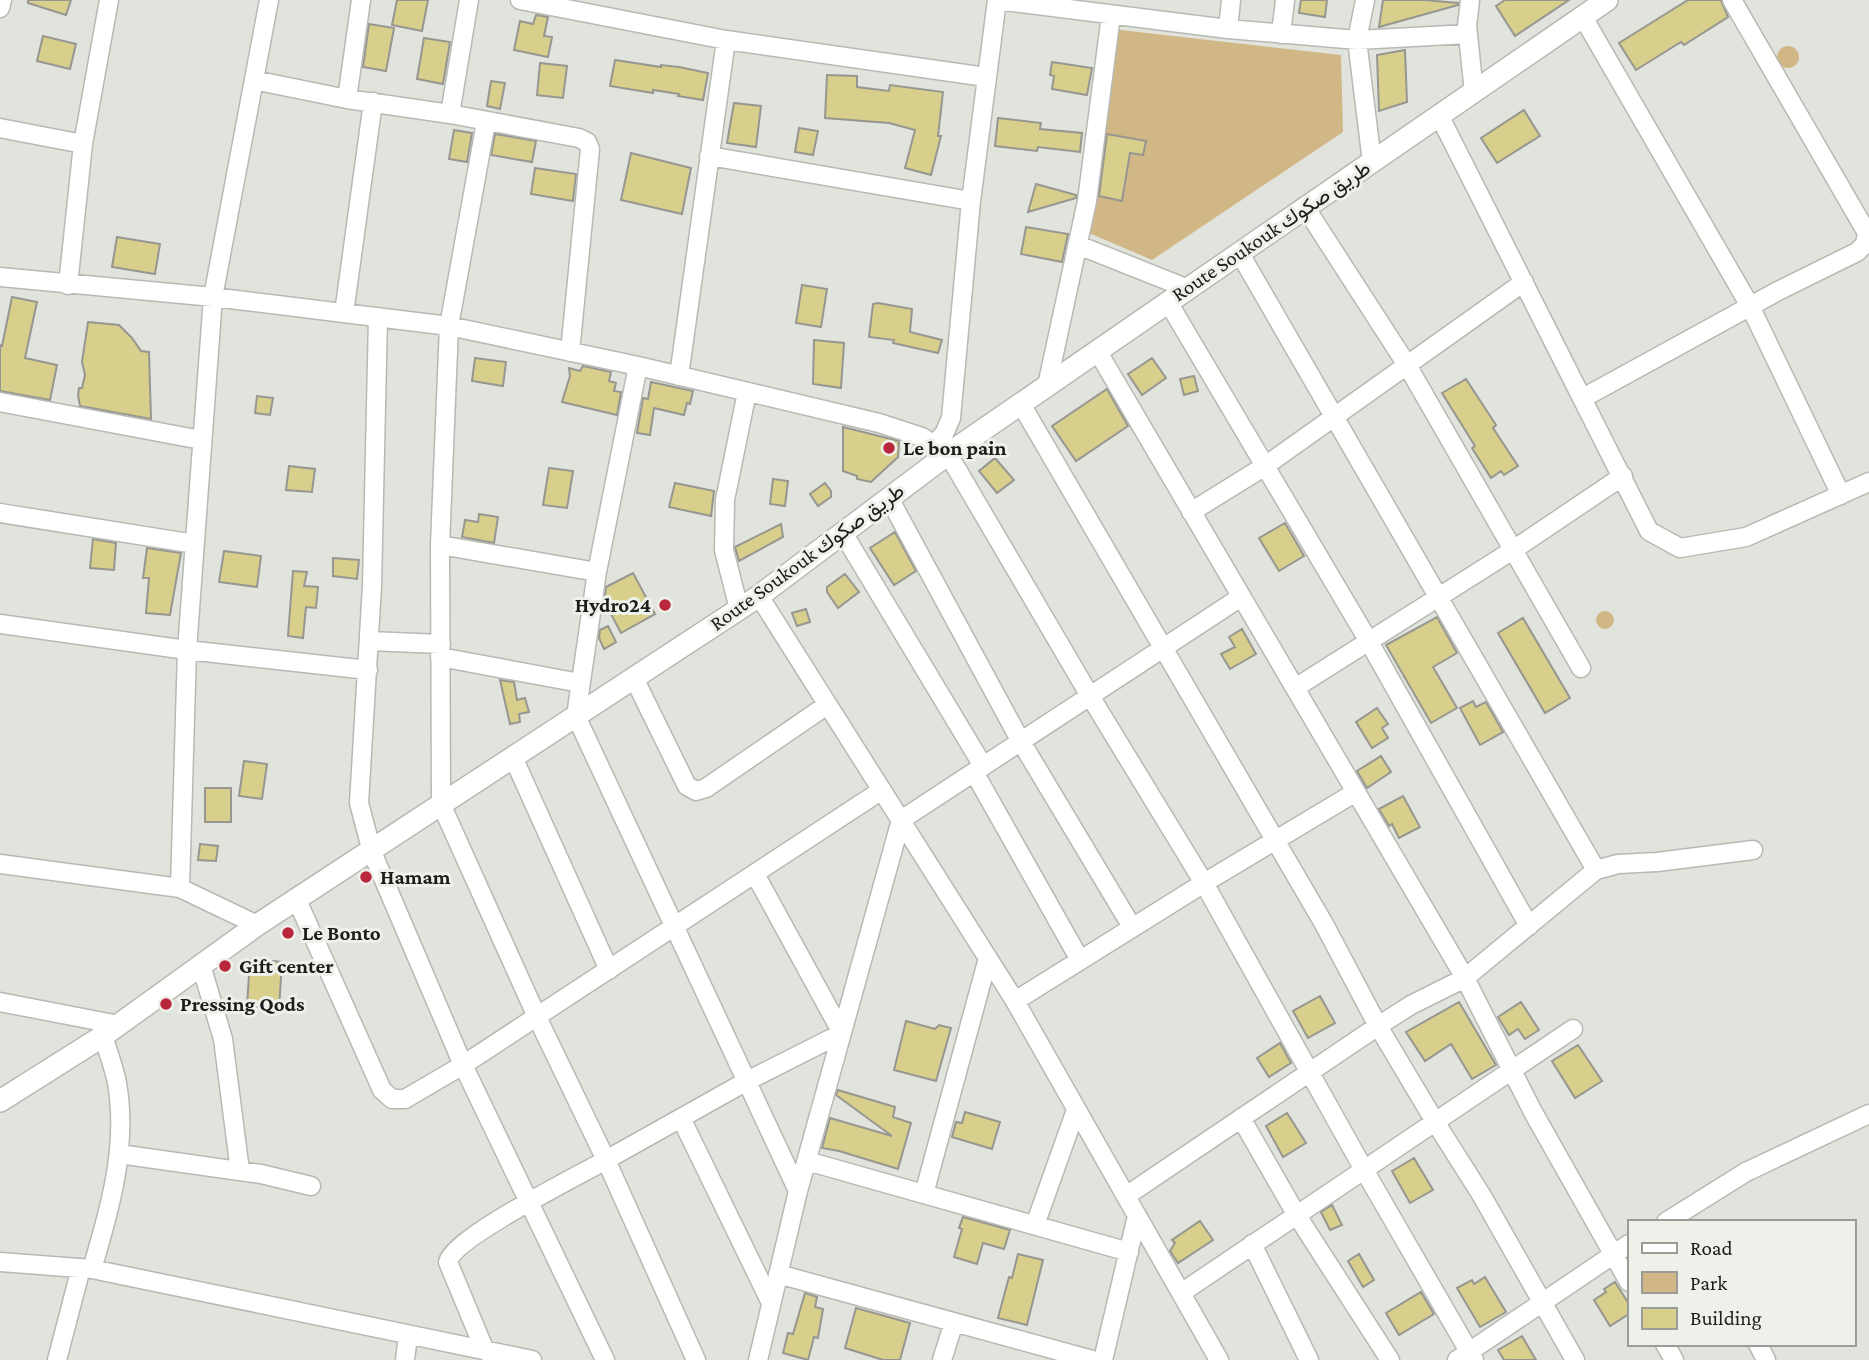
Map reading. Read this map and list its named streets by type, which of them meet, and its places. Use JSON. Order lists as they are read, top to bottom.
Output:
{
  "streets": {
    "street": ["Route Soukouk طريق صكوك"]
  },
  "places": [
    "Le bon pain",
    "Hydro24",
    "Hamam",
    "Le Bonto",
    "Gift center",
    "Pressing Qods"
  ],
  "legend": ["Road", "Park", "Building"]
}
